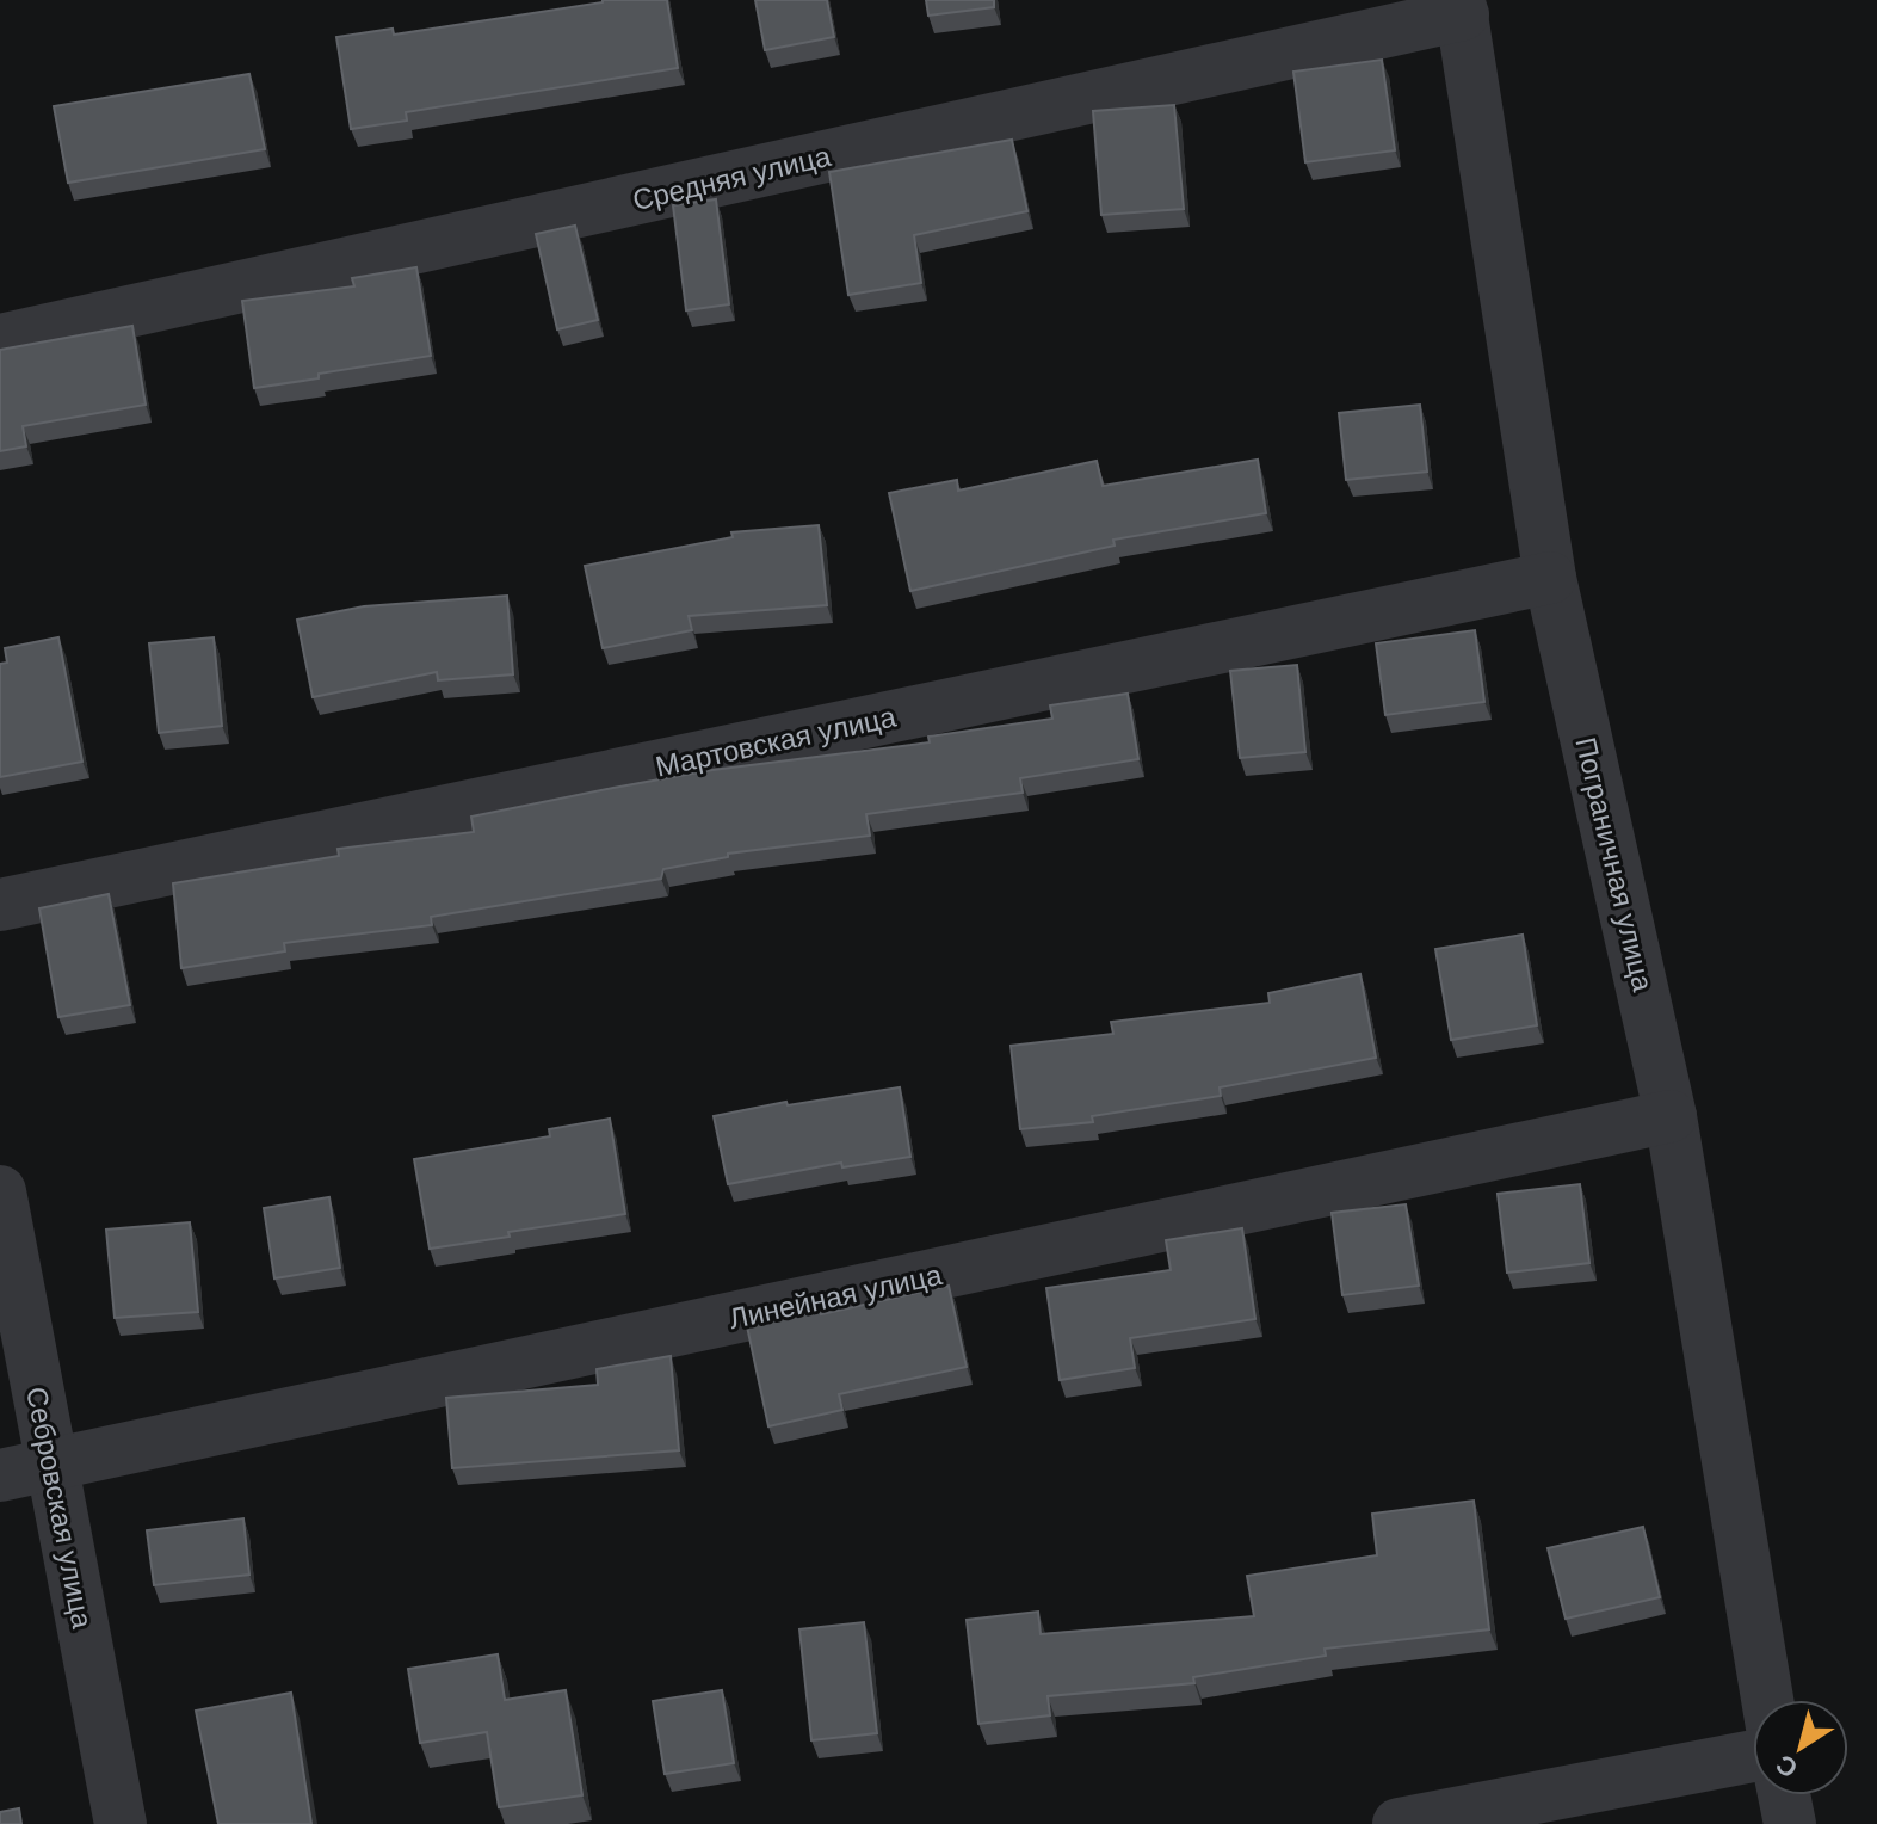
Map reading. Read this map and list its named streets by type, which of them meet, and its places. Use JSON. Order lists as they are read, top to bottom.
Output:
{
  "streets": {
    "street": [
      "Средняя улица",
      "Мартовская улица",
      "Пограничная улица",
      "Линейная улица",
      "Себровская улица"
    ]
  },
  "crossings": [
    ["Средняя улица", "Пограничная улица"],
    ["Мартовская улица", "Пограничная улица"],
    ["Пограничная улица", "Линейная улица"],
    ["Линейная улица", "Себровская улица"]
  ],
  "north": "bottom left"
}
